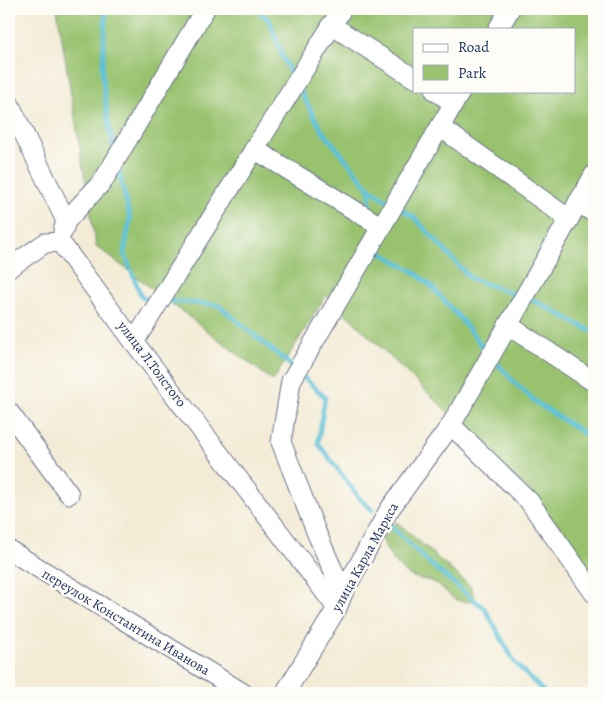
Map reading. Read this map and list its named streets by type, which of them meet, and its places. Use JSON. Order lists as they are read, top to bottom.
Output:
{
  "streets": {
    "street": ["улица Л.Толстого", "улица Карла Маркса", "переулок Константина Иванова"]
  },
  "crossings": [
    ["улица Л.Толстого", "улица Карла Маркса"]
  ],
  "legend": ["Road", "Park"]
}
